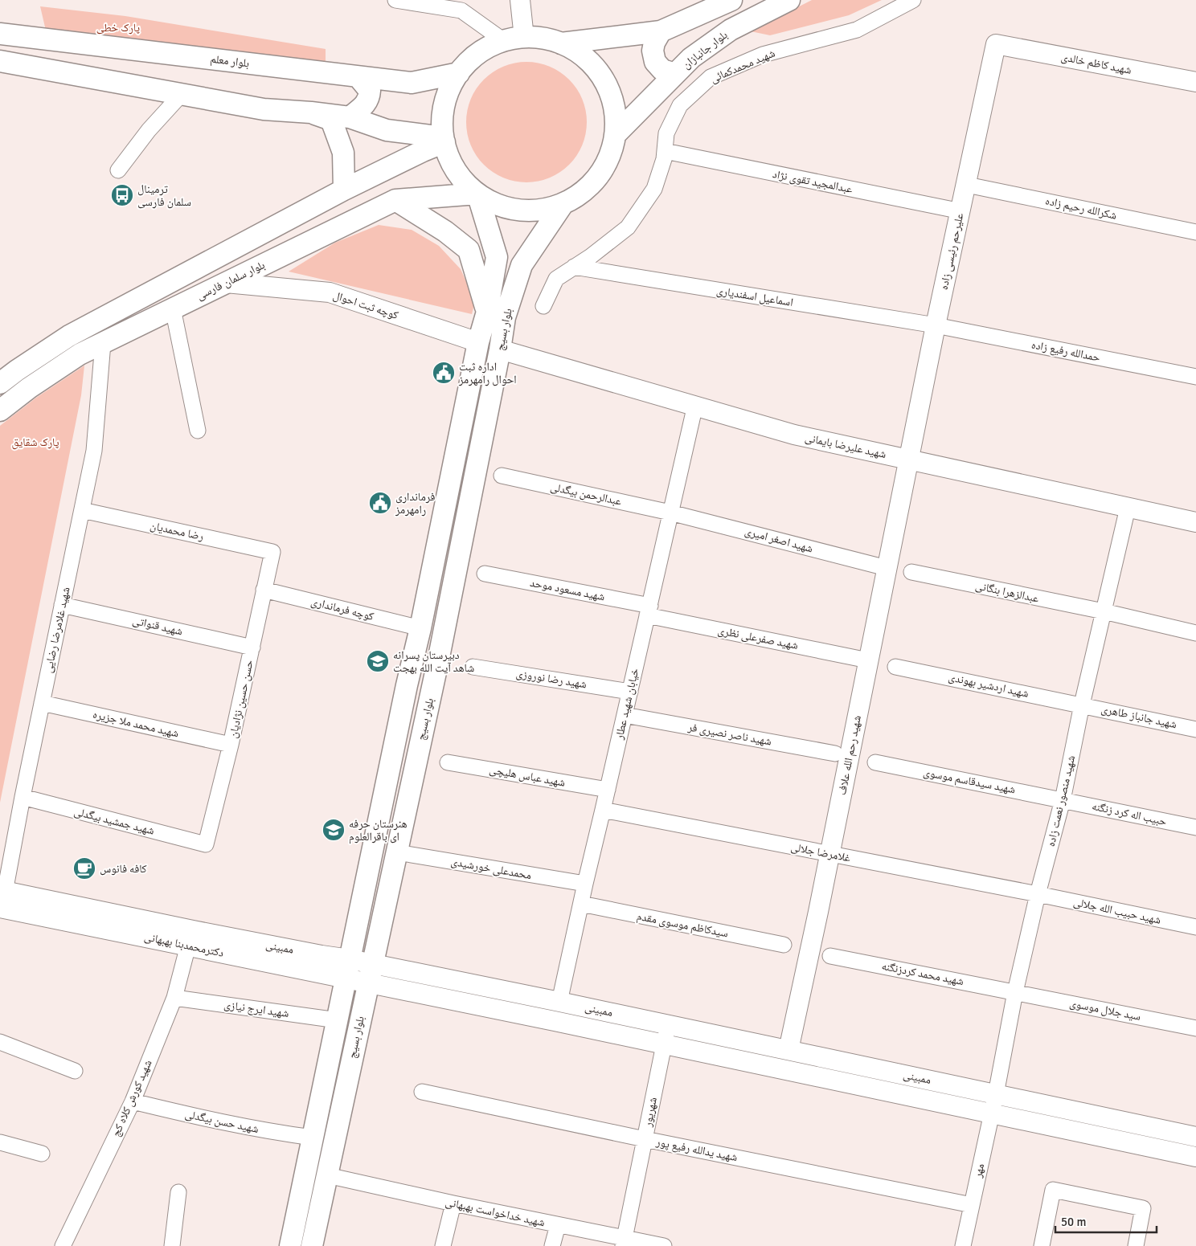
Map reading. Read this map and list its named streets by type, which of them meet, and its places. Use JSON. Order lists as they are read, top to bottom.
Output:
{
  "streets": {
    "main road": [
      "بلوار جانبازان",
      "بلوار معلم",
      "بلوار سلمان فارسی",
      "بلوار بسیج"
    ],
    "street": [
      "شهید کاظم خالدی",
      "شهید محمدکمائی",
      "عبدالمجید تقوی نژاد",
      "شکرالله رحیم زاده",
      "علیرحم رئیسی زاده",
      "اسماعیل اسفندیاری",
      "کوچه ثبت احوال",
      "حمدالله رفیع زاده",
      "شهید علیرضا بایمانی",
      "عبدالرحمن بیگدلی",
      "رضا محمدیان",
      "شهید اصغر امیری",
      "شهید مسعود موحد",
      "عبدالزهرا بنگانی",
      "کوچه فرمانداری",
      "شهید قنواتی",
      "شهید غلامرضا رضایی",
      "شهید صفرعلی نظری",
      "شهید رضا نوروزی",
      "شهید اردشیر بهوندی",
      "حسن حسین نژادیان",
      "خیابان شهید عطار",
      "شهید جانباز طاهری",
      "شهید محمد ملا جزیره",
      "شهید ناصر نصیری فر",
      "شهید رحم الله علاف",
      "شهید عباس هلیچی",
      "شهید سیدقاسم موسوی",
      "شهید منصور نعمت زاده",
      "حبیب اله کرد زنگنه",
      "شهید جمشید بیگدلی",
      "غلامرضا جلالی",
      "محمدعلی خورشیدی",
      "شهید حبیب الله جلالی",
      "سیدکاظم موسوی مقدم",
      "دکترمحمدبنا بهبهانی",
      "ممبینی",
      "شهید محمد کردزنگنه",
      "شهید ایرج نیازی",
      "سید جلال موسوی",
      "شهید کورش کلاه کج",
      "شهریور",
      "شهید حسن بیگدلی",
      "شهید یدالله رفیع پور",
      "مهر",
      "شهید خداخواست بهبهانی"
    ]
  },
  "crossings": [
    ["شهید کاظم خالدی", "علیرحم رئیسی زاده"],
    ["شهید محمدکمائی", "عبدالمجید تقوی نژاد"],
    ["شهید محمدکمائی", "اسماعیل اسفندیاری"],
    ["عبدالمجید تقوی نژاد", "علیرحم رئیسی زاده"],
    ["شکرالله رحیم زاده", "علیرحم رئیسی زاده"],
    ["علیرحم رئیسی زاده", "اسماعیل اسفندیاری"],
    ["علیرحم رئیسی زاده", "حمدالله رفیع زاده"],
    ["علیرحم رئیسی زاده", "شهید علیرضا بایمانی"],
    ["علیرحم رئیسی زاده", "شهید رحم الله علاف"],
    ["بلوار سلمان فارسی", "کوچه ثبت احوال"],
    ["بلوار سلمان فارسی", "بلوار بسیج"],
    ["بلوار سلمان فارسی", "شهید غلامرضا رضایی"],
    ["اسماعیل اسفندیاری", "حمدالله رفیع زاده"],
    ["کوچه ثبت احوال", "بلوار بسیج"],
    ["بلوار بسیج", "شهید علیرضا بایمانی"],
    ["بلوار بسیج", "کوچه فرمانداری"],
    ["بلوار بسیج", "محمدعلی خورشیدی"],
    ["بلوار بسیج", "دکترمحمدبنا بهبهانی"],
    ["بلوار بسیج", "ممبینی"],
    ["بلوار بسیج", "شهید ایرج نیازی"],
    ["بلوار بسیج", "شهید حسن بیگدلی"],
    ["بلوار بسیج", "شهید خداخواست بهبهانی"],
    ["شهید علیرضا بایمانی", "خیابان شهید عطار"],
    ["شهید علیرضا بایمانی", "شهید رحم الله علاف"],
    ["شهید علیرضا بایمانی", "شهید منصور نعمت زاده"],
    ["عبدالرحمن بیگدلی", "شهید اصغر امیری"],
    ["عبدالرحمن بیگدلی", "خیابان شهید عطار"],
    ["رضا محمدیان", "شهید غلامرضا رضایی"],
    ["رضا محمدیان", "حسن حسین نژادیان"],
    ["شهید اصغر امیری", "خیابان شهید عطار"],
    ["شهید اصغر امیری", "شهید رحم الله علاف"],
    ["شهید مسعود موحد", "شهید صفرعلی نظری"],
    ["شهید مسعود موحد", "خیابان شهید عطار"],
    ["عبدالزهرا بنگانی", "شهید منصور نعمت زاده"],
    ["کوچه فرمانداری", "حسن حسین نژادیان"],
    ["شهید قنواتی", "شهید غلامرضا رضایی"],
    ["شهید قنواتی", "حسن حسین نژادیان"],
    ["شهید غلامرضا رضایی", "شهید محمد ملا جزیره"],
    ["شهید غلامرضا رضایی", "شهید جمشید بیگدلی"],
    ["شهید غلامرضا رضایی", "دکترمحمدبنا بهبهانی"],
    ["شهید غلامرضا رضایی", "ممبینی"],
    ["شهید صفرعلی نظری", "خیابان شهید عطار"],
    ["شهید صفرعلی نظری", "شهید رحم الله علاف"],
    ["شهید رضا نوروزی", "خیابان شهید عطار"],
    ["شهید اردشیر بهوندی", "شهید جانباز طاهری"],
    ["شهید اردشیر بهوندی", "شهید منصور نعمت زاده"],
    ["حسن حسین نژادیان", "شهید محمد ملا جزیره"],
    ["حسن حسین نژادیان", "شهید جمشید بیگدلی"],
    ["خیابان شهید عطار", "شهید ناصر نصیری فر"],
    ["خیابان شهید عطار", "شهید عباس هلیچی"],
    ["خیابان شهید عطار", "غلامرضا جلالی"],
    ["خیابان شهید عطار", "محمدعلی خورشیدی"],
    ["خیابان شهید عطار", "سیدکاظم موسوی مقدم"],
    ["خیابان شهید عطار", "ممبینی"],
    ["شهید جانباز طاهری", "شهید منصور نعمت زاده"],
    ["شهید رحم الله علاف", "غلامرضا جلالی"],
    ["شهید رحم الله علاف", "ممبینی"],
    ["شهید سیدقاسم موسوی", "شهید منصور نعمت زاده"],
    ["شهید سیدقاسم موسوی", "حبیب اله کرد زنگنه"],
    ["شهید منصور نعمت زاده", "حبیب اله کرد زنگنه"],
    ["شهید منصور نعمت زاده", "غلامرضا جلالی"],
    ["شهید منصور نعمت زاده", "شهید حبیب الله جلالی"],
    ["شهید منصور نعمت زاده", "ممبینی"],
    ["شهید منصور نعمت زاده", "شهید محمد کردزنگنه"],
    ["شهید منصور نعمت زاده", "سید جلال موسوی"],
    ["شهید منصور نعمت زاده", "مهر"],
    ["غلامرضا جلالی", "شهید حبیب الله جلالی"],
    ["دکترمحمدبنا بهبهانی", "ممبینی"],
    ["دکترمحمدبنا بهبهانی", "شهید کورش کلاه کج"],
    ["ممبینی", "شهریور"],
    ["ممبینی", "مهر"],
    ["شهید محمد کردزنگنه", "سید جلال موسوی"],
    ["شهید ایرج نیازی", "شهید کورش کلاه کج"],
    ["شهید کورش کلاه کج", "شهید حسن بیگدلی"],
    ["شهریور", "شهید یدالله رفیع پور"],
    ["شهریور", "شهید خداخواست بهبهانی"],
    ["شهید یدالله رفیع پور", "مهر"]
  ],
  "parks": ["پارک خطی", "پارک شقایق"],
  "places": {
    "bus stop": ["ترمینال سلمان فارسی"],
    "public building": ["اداره ثبت احوال رامهرمز", "فرمانداری رامهرمز"],
    "school or university": ["دبیرستان پسرانه شاهد آیت الله بهجت", "هنرستان حرفه ای باقرالعلوم"],
    "cafe": ["کافه فانوس"]
  },
  "scale_bar": "50 m"
}
